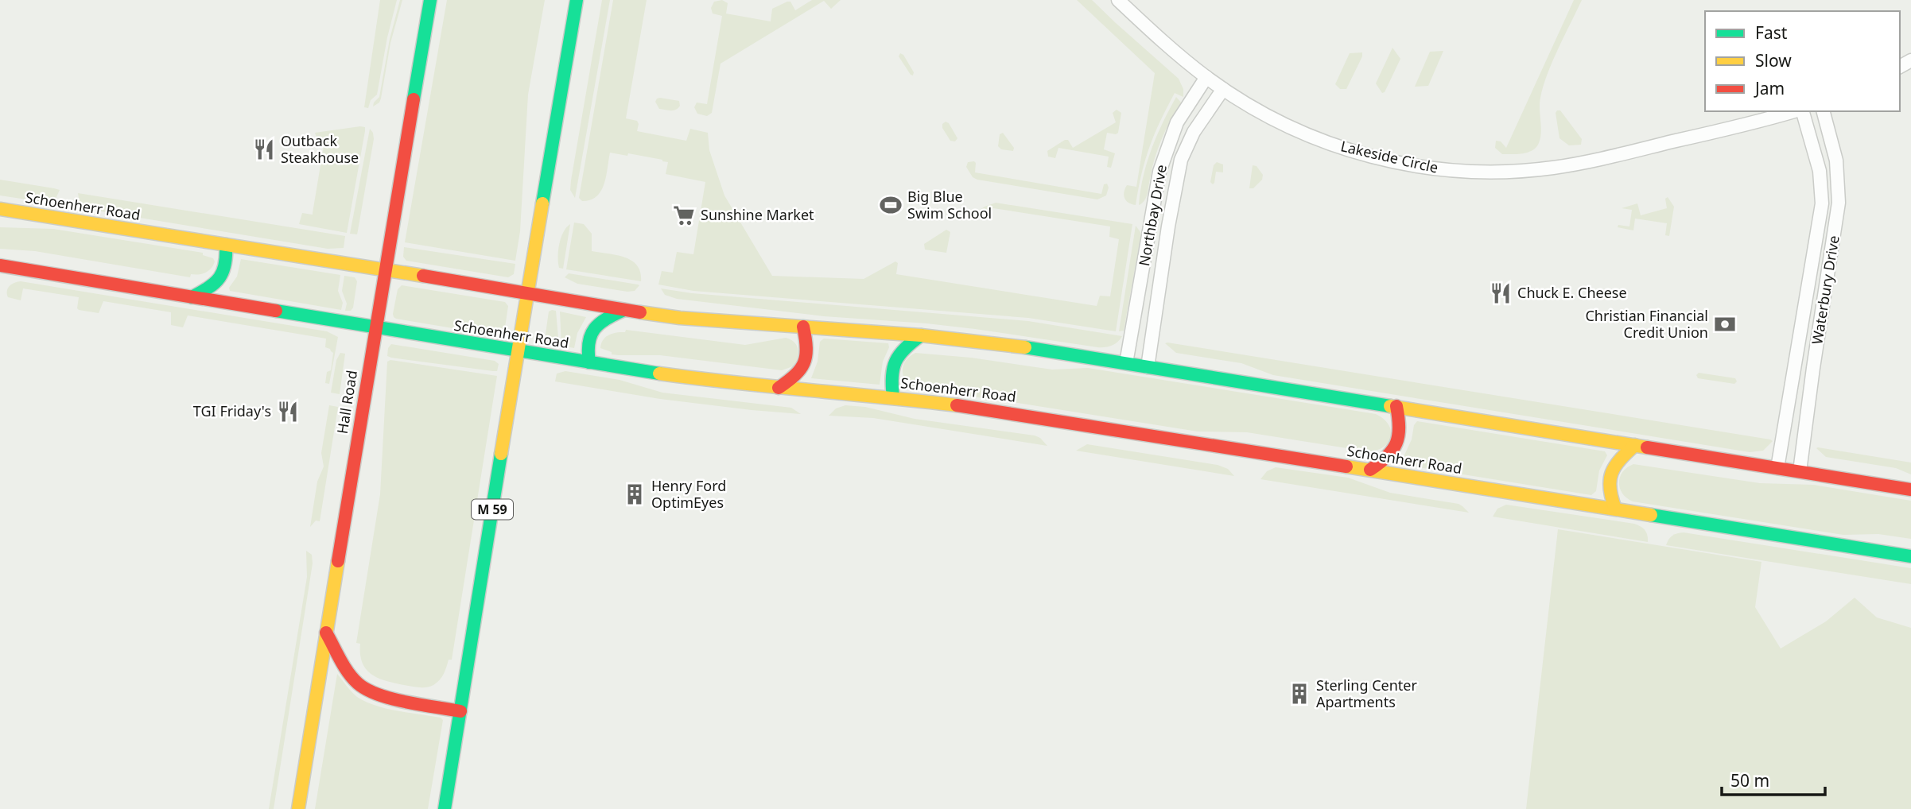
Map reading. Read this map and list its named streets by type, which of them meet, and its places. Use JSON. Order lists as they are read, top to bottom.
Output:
{
  "streets": {
    "main road": ["Schoenherr Road", "Hall Road", "M 59"],
    "street": ["Lakeside Circle", "Northbay Drive", "Waterbury Drive"]
  },
  "crossings": [
    ["Lakeside Circle", "Northbay Drive"],
    ["Schoenherr Road", "Northbay Drive"],
    ["Schoenherr Road", "Waterbury Drive"],
    ["Schoenherr Road", "Hall Road"],
    ["Schoenherr Road", "M 59"]
  ],
  "places": {
    "restaurant": ["Outback Steakhouse", "Chuck E. Cheese", "TGI Friday's"],
    "sports": ["Big Blue Swim School"],
    "supermarket": ["Sunshine Market"],
    "bank": ["Christian Financial Credit Union"],
    "building": ["Henry Ford OptimEyes", "Sterling Center Apartments"]
  },
  "legend": ["Fast", "Slow", "Jam"],
  "scale_bar": "50 m"
}
